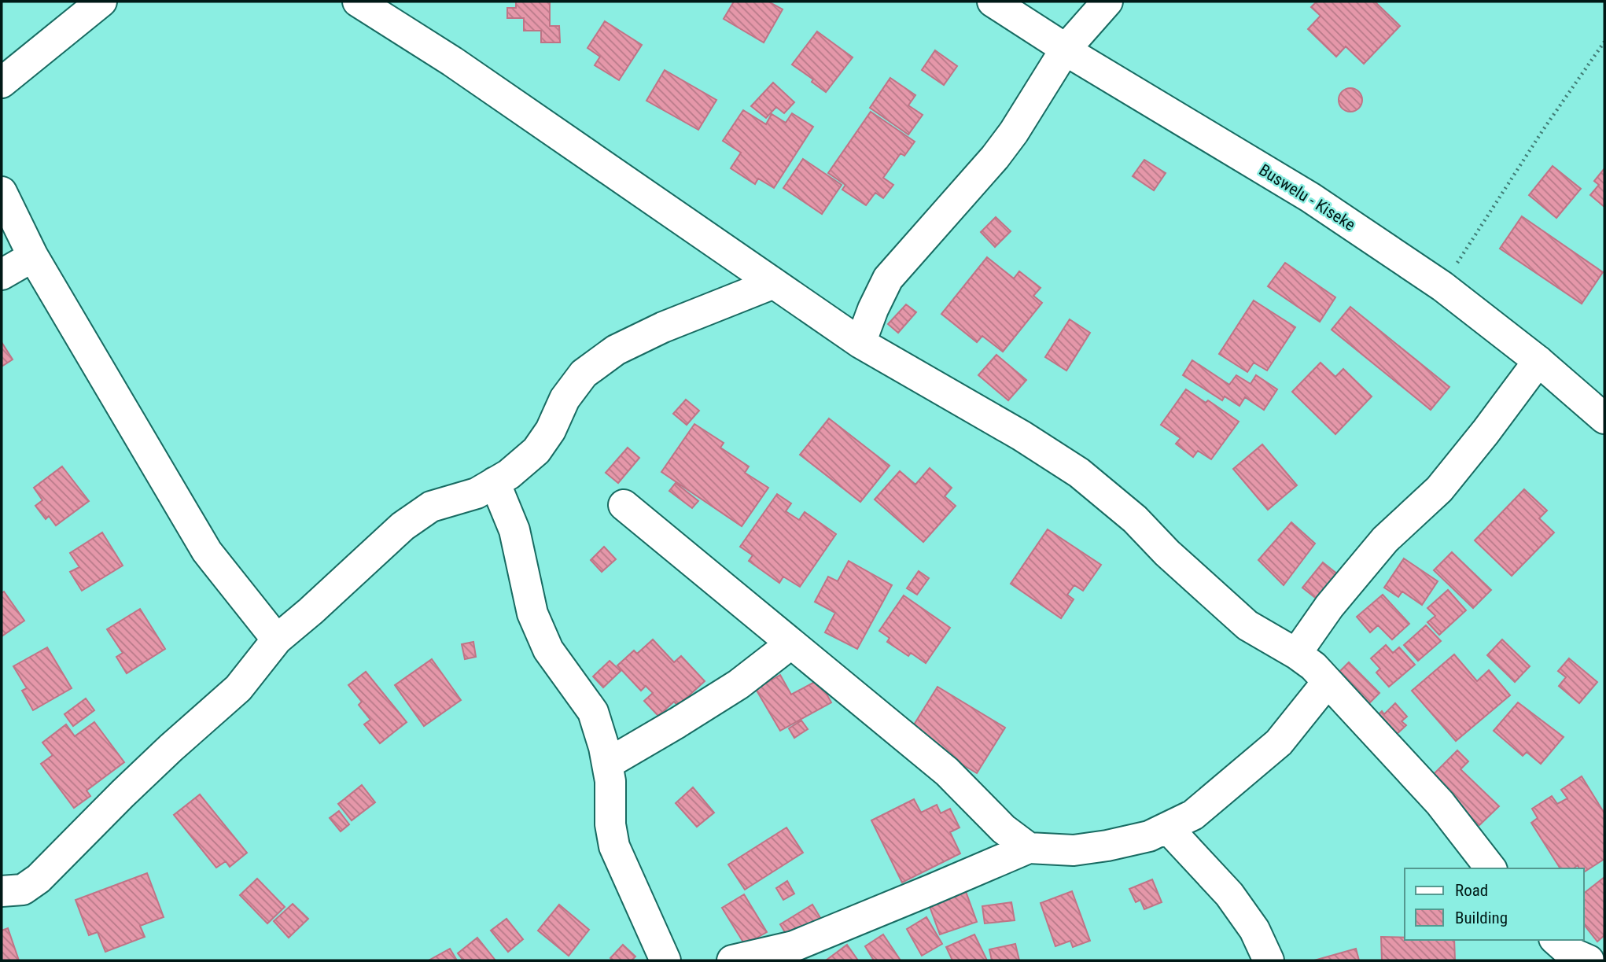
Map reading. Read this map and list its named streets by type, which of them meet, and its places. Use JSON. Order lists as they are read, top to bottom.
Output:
{
  "streets": {
    "street": ["Buswelu - Kiseke"]
  },
  "legend": ["Road", "Building"]
}
